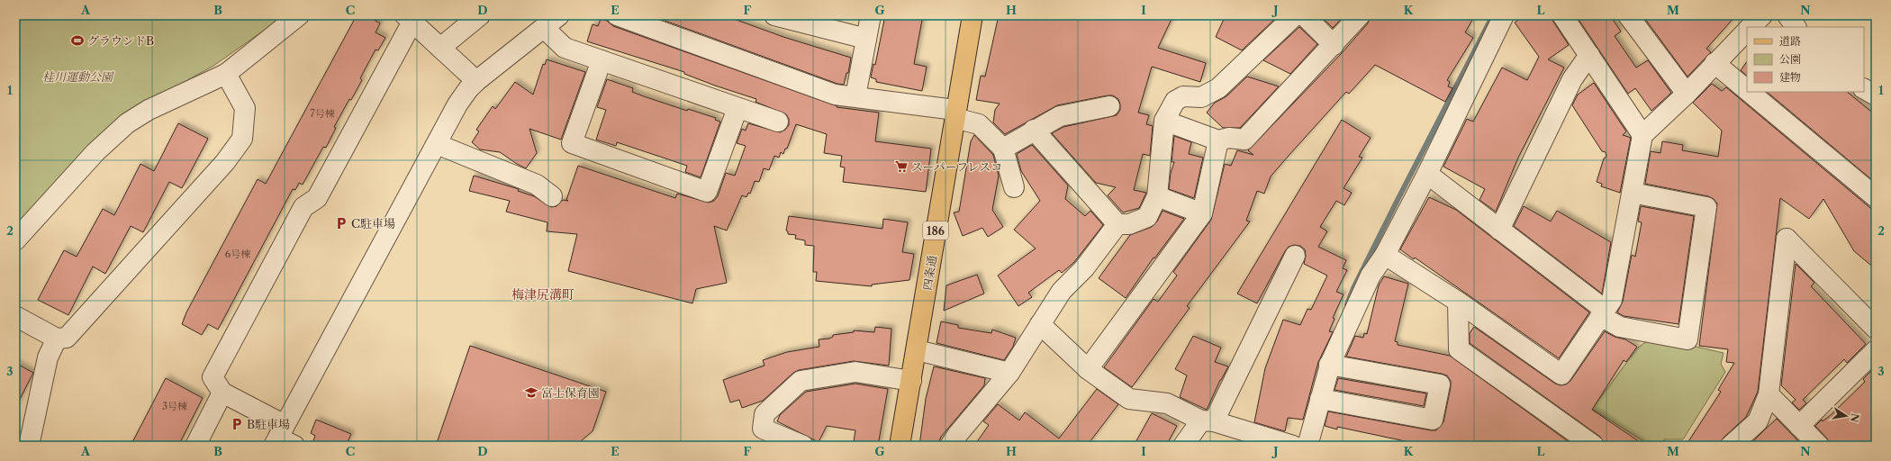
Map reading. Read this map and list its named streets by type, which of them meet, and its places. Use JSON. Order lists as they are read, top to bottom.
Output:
{
  "streets": {
    "main road": ["186", "四条通"]
  },
  "districts": ["梅津尻溝町"],
  "parks": ["桂川運動公園"],
  "places": {
    "sports": ["グラウンドB"],
    "supermarket": ["スーパーフレスコ"],
    "parking": ["C駐車場", "B駐車場"],
    "school or university": ["富士保育園"]
  },
  "house_numbers": ["7号棟", "6号棟", "3号棟"],
  "legend": ["道路", "公園", "建物"],
  "north": "right",
  "grid": {
    "columns": [
      "A",
      "B",
      "C",
      "D",
      "E",
      "F",
      "G",
      "H",
      "I",
      "J",
      "K",
      "L",
      "M",
      "N"
    ],
    "rows": ["1", "2", "3"]
  }
}
